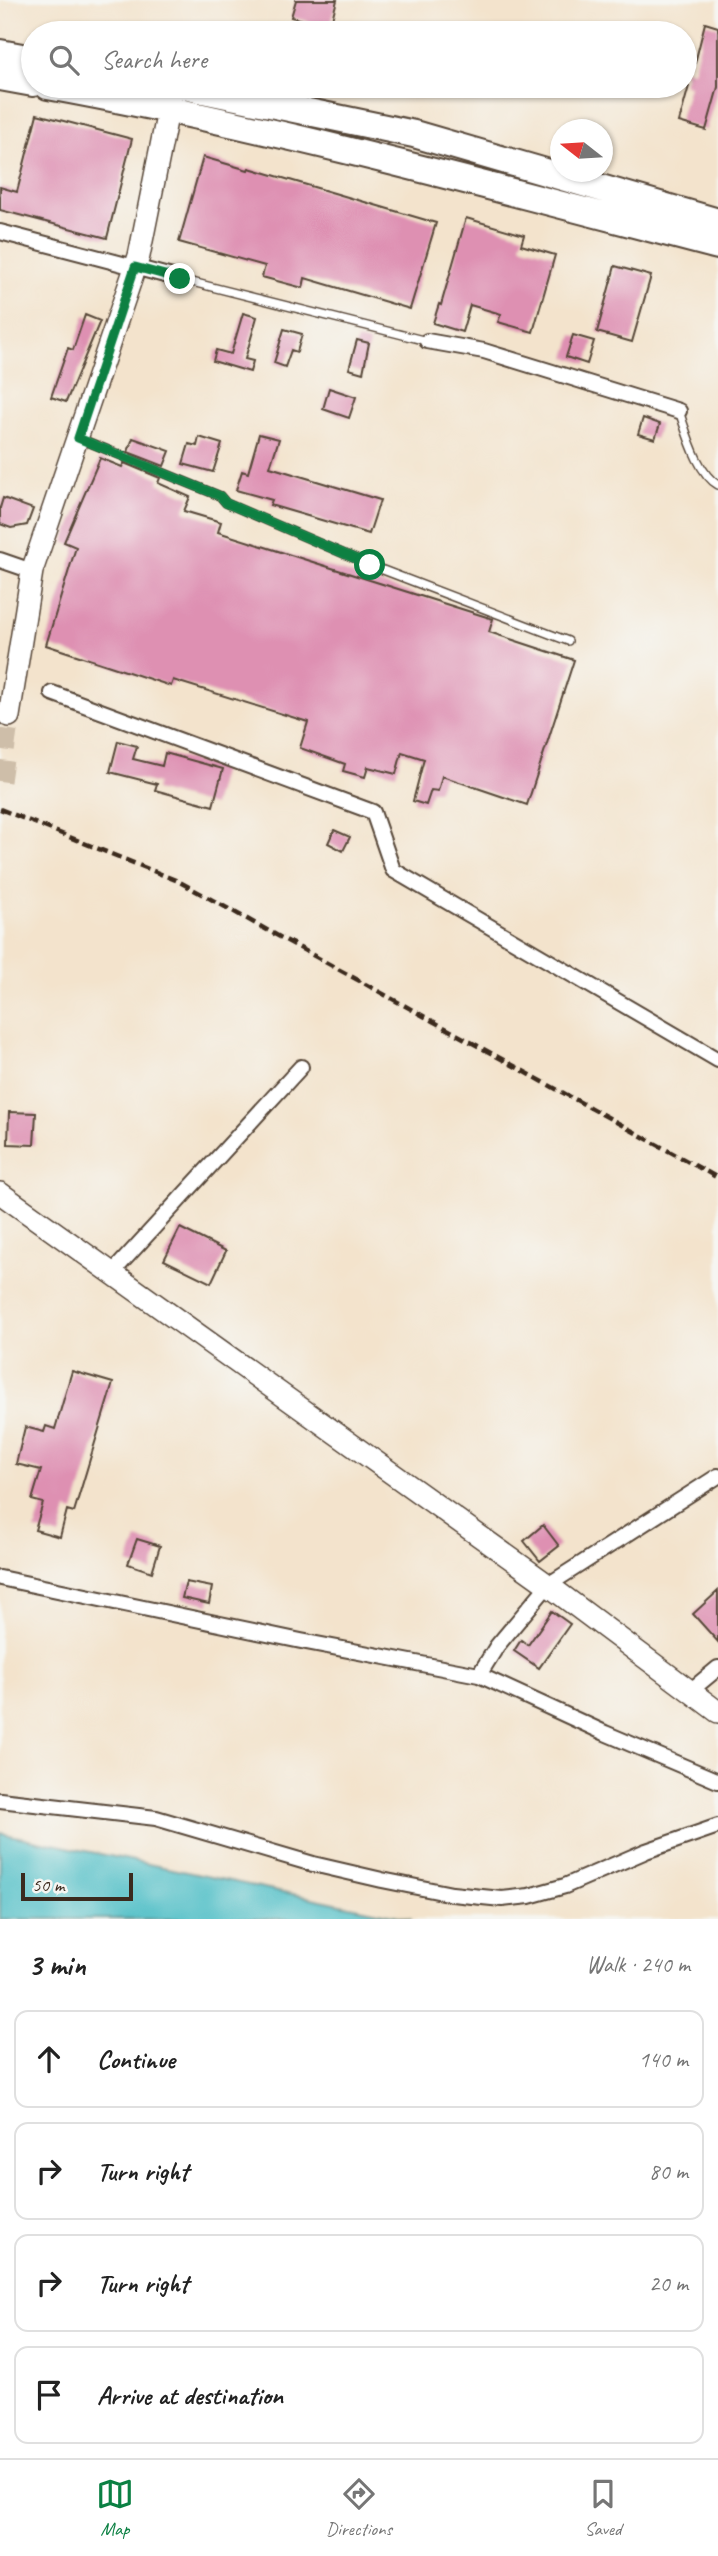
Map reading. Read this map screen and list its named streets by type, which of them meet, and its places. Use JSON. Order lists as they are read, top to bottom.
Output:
{
  "scale_bar": "50 m",
  "north": "left",
  "page": {
    "search": "Search here",
    "scale": "50 m",
    "heading": ["3 min", "Walk · 240 m"],
    "list": [
      ["Continue", "140 m"],
      ["Turn right", "80 m"],
      ["Turn right", "20 m"],
      "Arrive at destination"
    ],
    "nav": ["Map", "Directions", "Saved"]
  }
}
